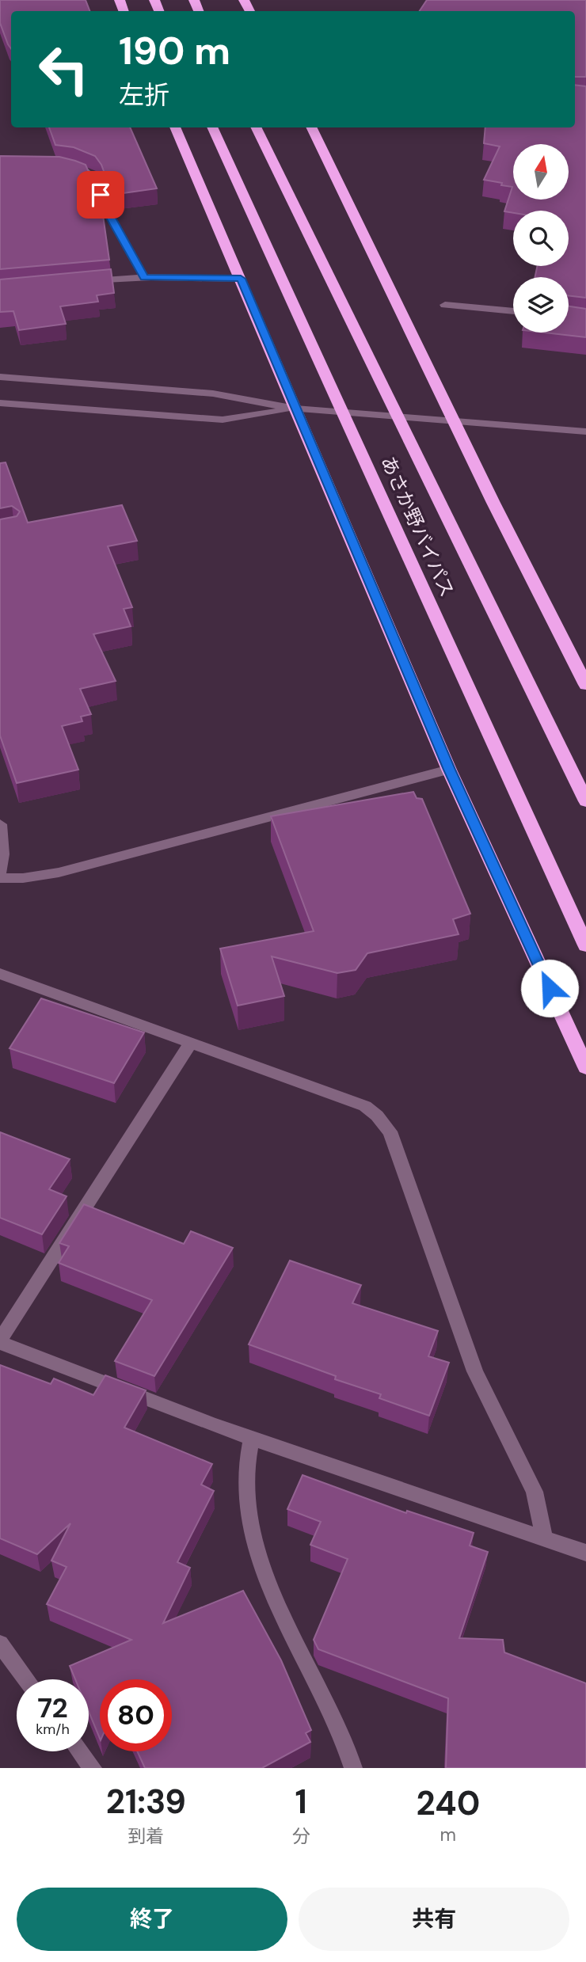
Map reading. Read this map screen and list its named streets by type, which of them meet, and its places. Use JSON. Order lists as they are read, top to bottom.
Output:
{
  "streets": {
    "highway": ["あさか野バイパス"]
  },
  "north": "top",
  "page": {
    "turn": ["190 m", "左折"],
    "speed": "72 km/h",
    "limit": "80",
    "eta": [
      "21:39",
      "到着",
      "1",
      "分",
      "240",
      "m"
    ],
    "buttons": ["終了", "共有"]
  }
}
